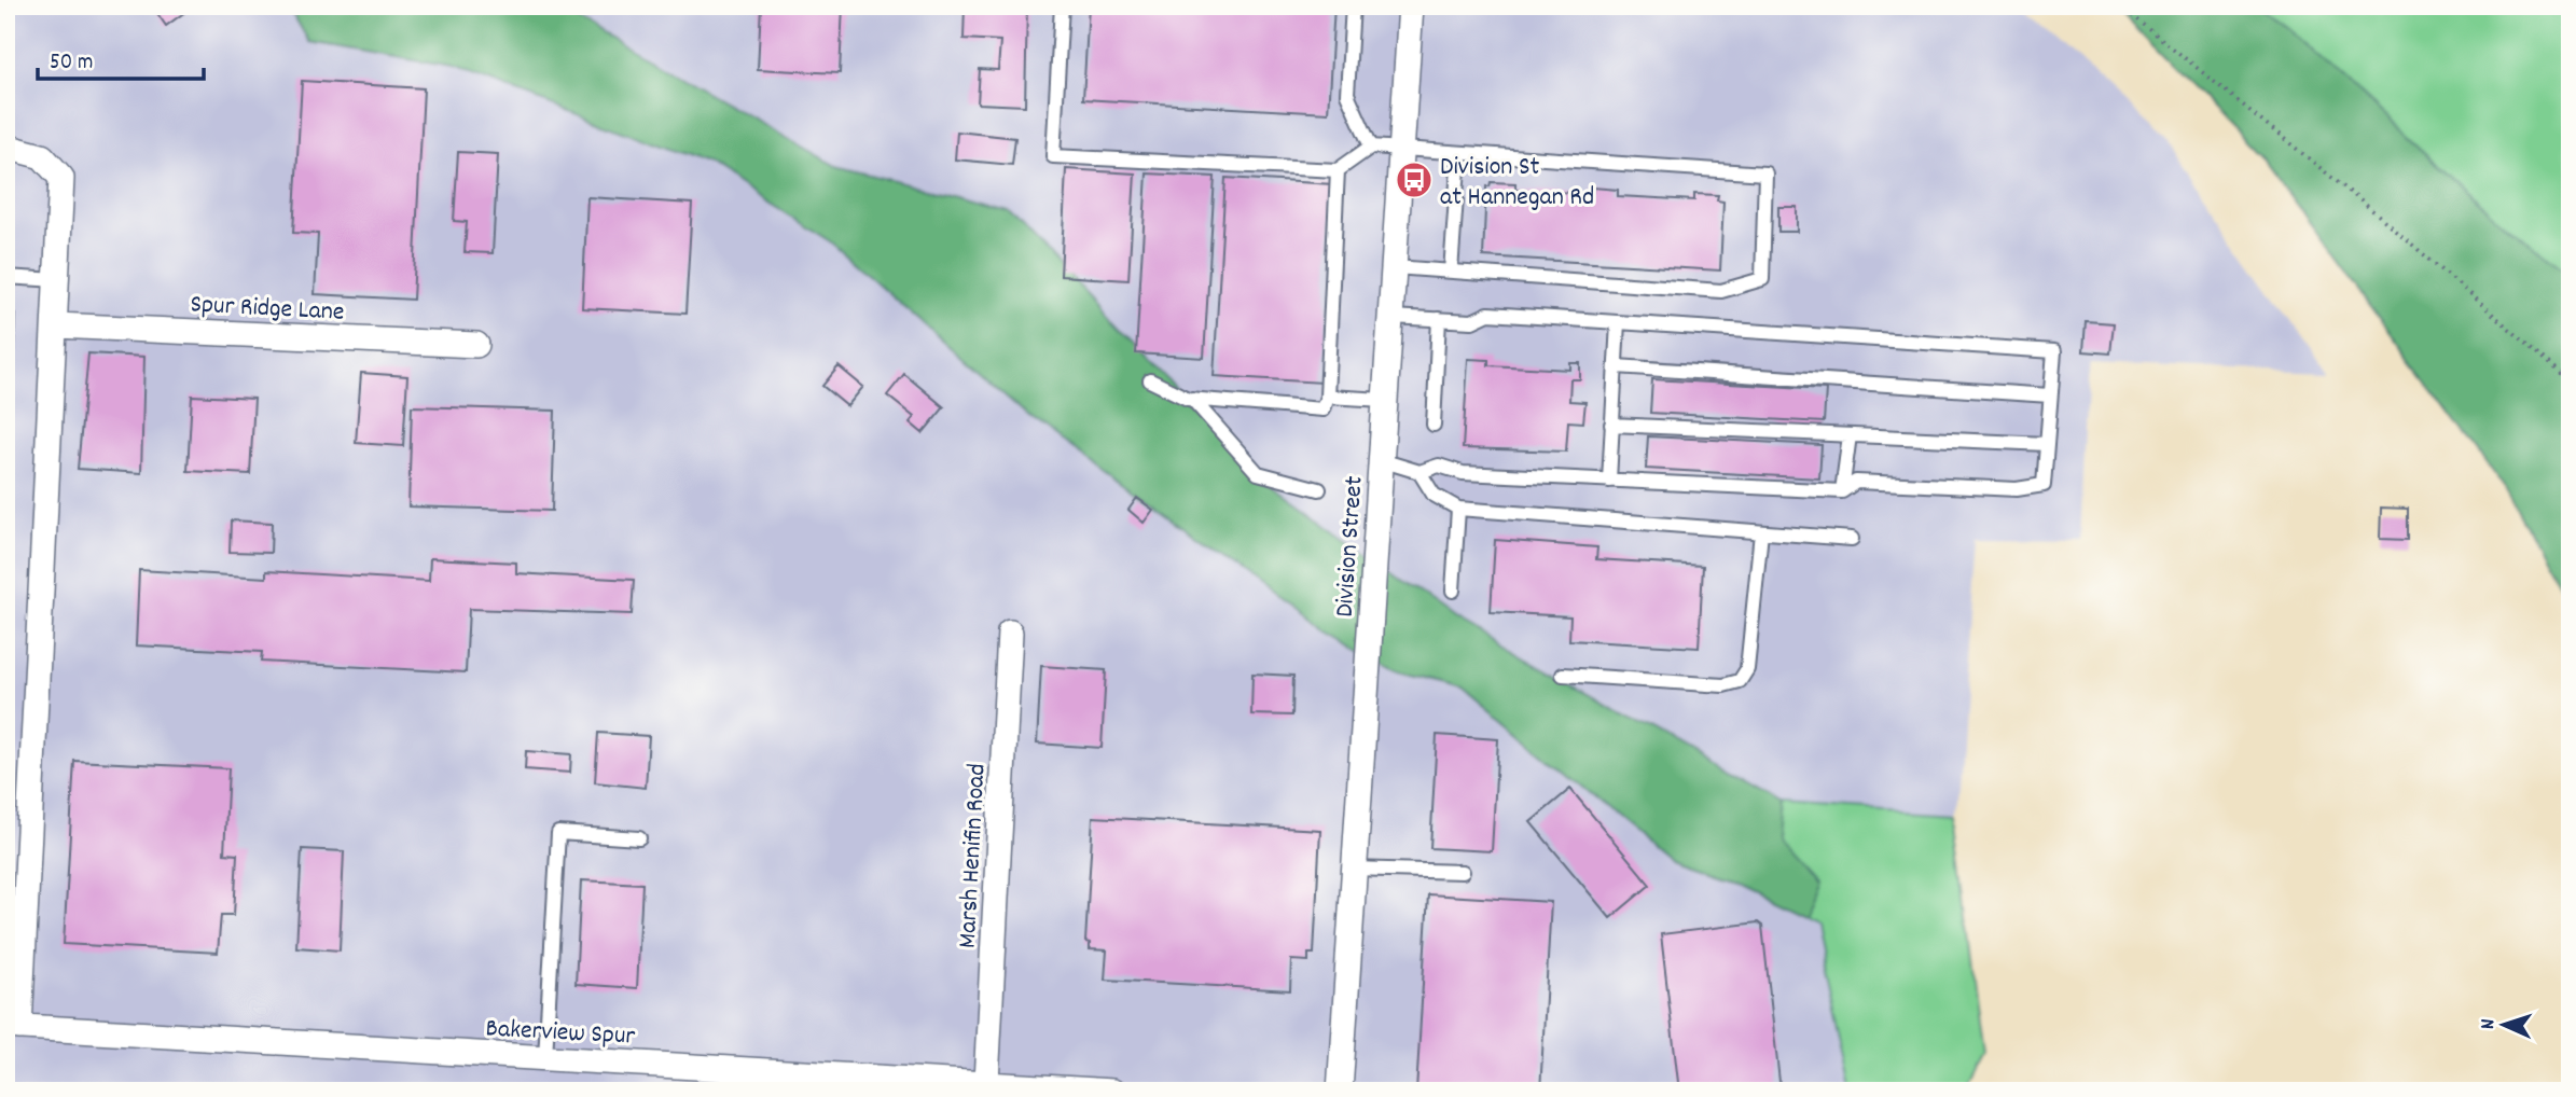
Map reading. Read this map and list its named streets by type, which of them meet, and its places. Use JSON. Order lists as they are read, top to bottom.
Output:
{
  "streets": {
    "street": [
      "Spur Ridge Lane",
      "Division Street",
      "Marsh Henifin Road",
      "Bakerview Spur"
    ]
  },
  "crossings": [
    ["Marsh Henifin Road", "Bakerview Spur"]
  ],
  "places": {
    "bus stop": ["Division St at Hannegan Rd"]
  },
  "scale_bar": "50 m",
  "north": "left"
}
